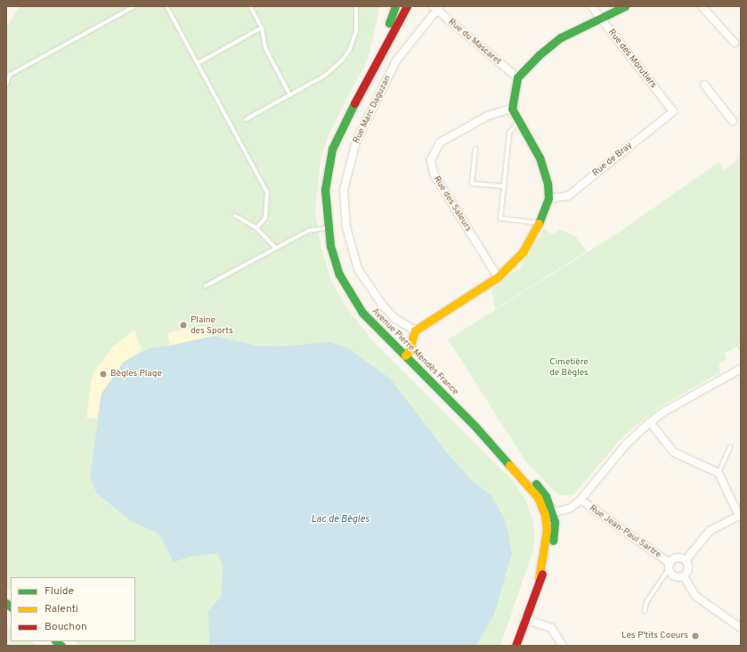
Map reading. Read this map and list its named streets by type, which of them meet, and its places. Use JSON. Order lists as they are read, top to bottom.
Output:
{
  "streets": {
    "street": [
      "Rue du Mascaret",
      "Rue des Morutiers",
      "Rue Marc Daguzan",
      "Rue de Bray",
      "Rue des Saleurs",
      "Avenue Pierre Mendès France",
      "Rue Jean-Paul Sartre"
    ]
  },
  "crossings": [
    ["Rue du Mascaret", "Rue Marc Daguzan"],
    ["Rue des Morutiers", "Rue de Bray"]
  ],
  "water": ["Lac de Bègles"],
  "parks": ["Cimetière de Bègles"],
  "places": ["Plaine des Sports", "Bègles Plage", "Les P'tits Coeurs"],
  "legend": ["Fluide", "Ralenti", "Bouchon"]
}
